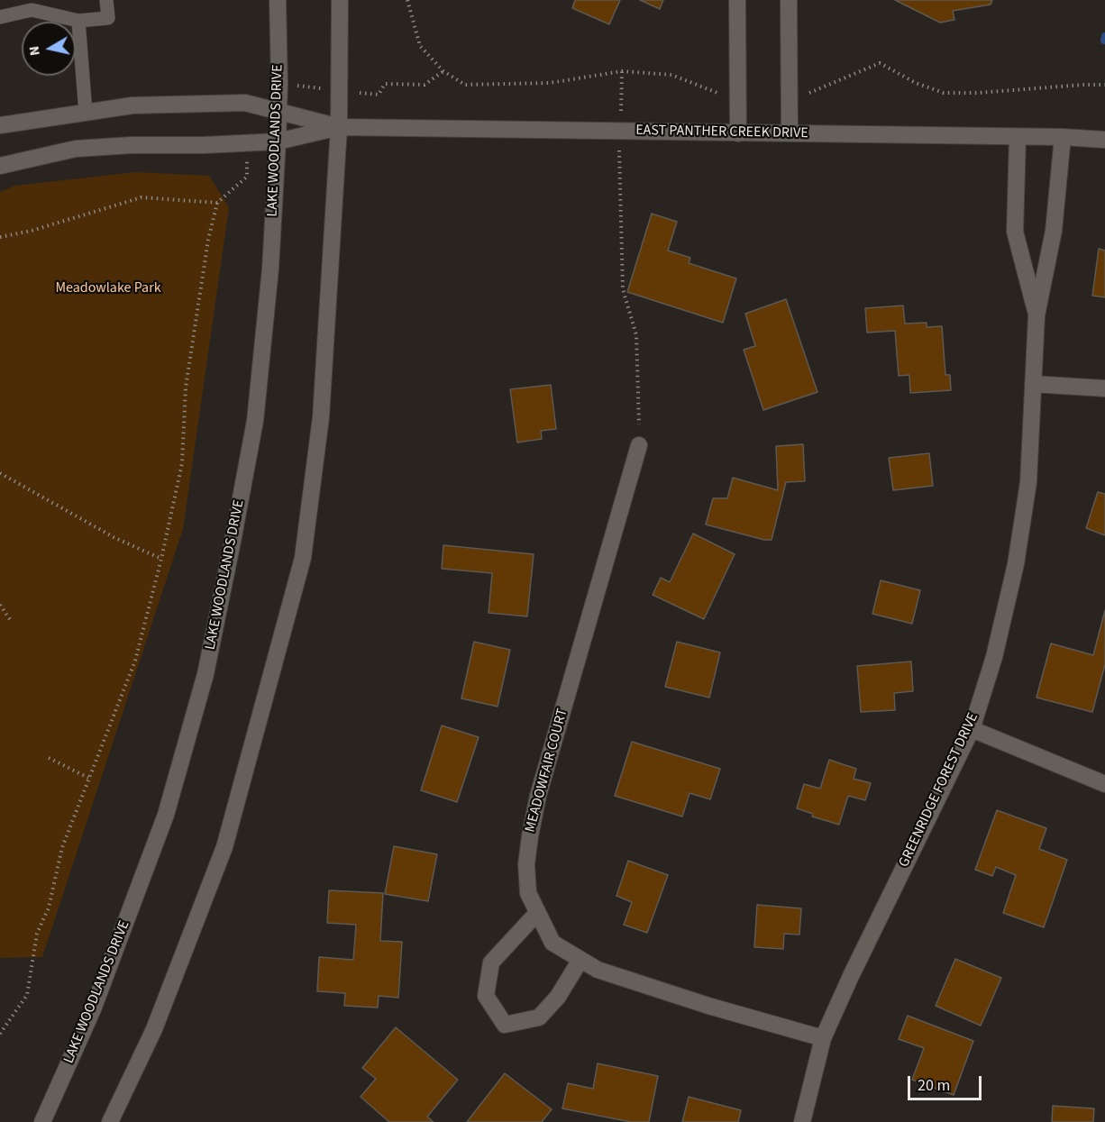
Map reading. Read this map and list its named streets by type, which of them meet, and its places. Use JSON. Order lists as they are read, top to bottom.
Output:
{
  "streets": {
    "street": [
      "EAST PANTHER CREEK DRIVE",
      "LAKE WOODLANDS DRIVE",
      "MEADOWFAIR COURT",
      "GREENRIDGE FOREST DRIVE"
    ]
  },
  "crossings": [
    ["EAST PANTHER CREEK DRIVE", "GREENRIDGE FOREST DRIVE"],
    ["MEADOWFAIR COURT", "GREENRIDGE FOREST DRIVE"]
  ],
  "parks": ["Meadowlake Park"],
  "scale_bar": "20 m",
  "north": "left"
}
